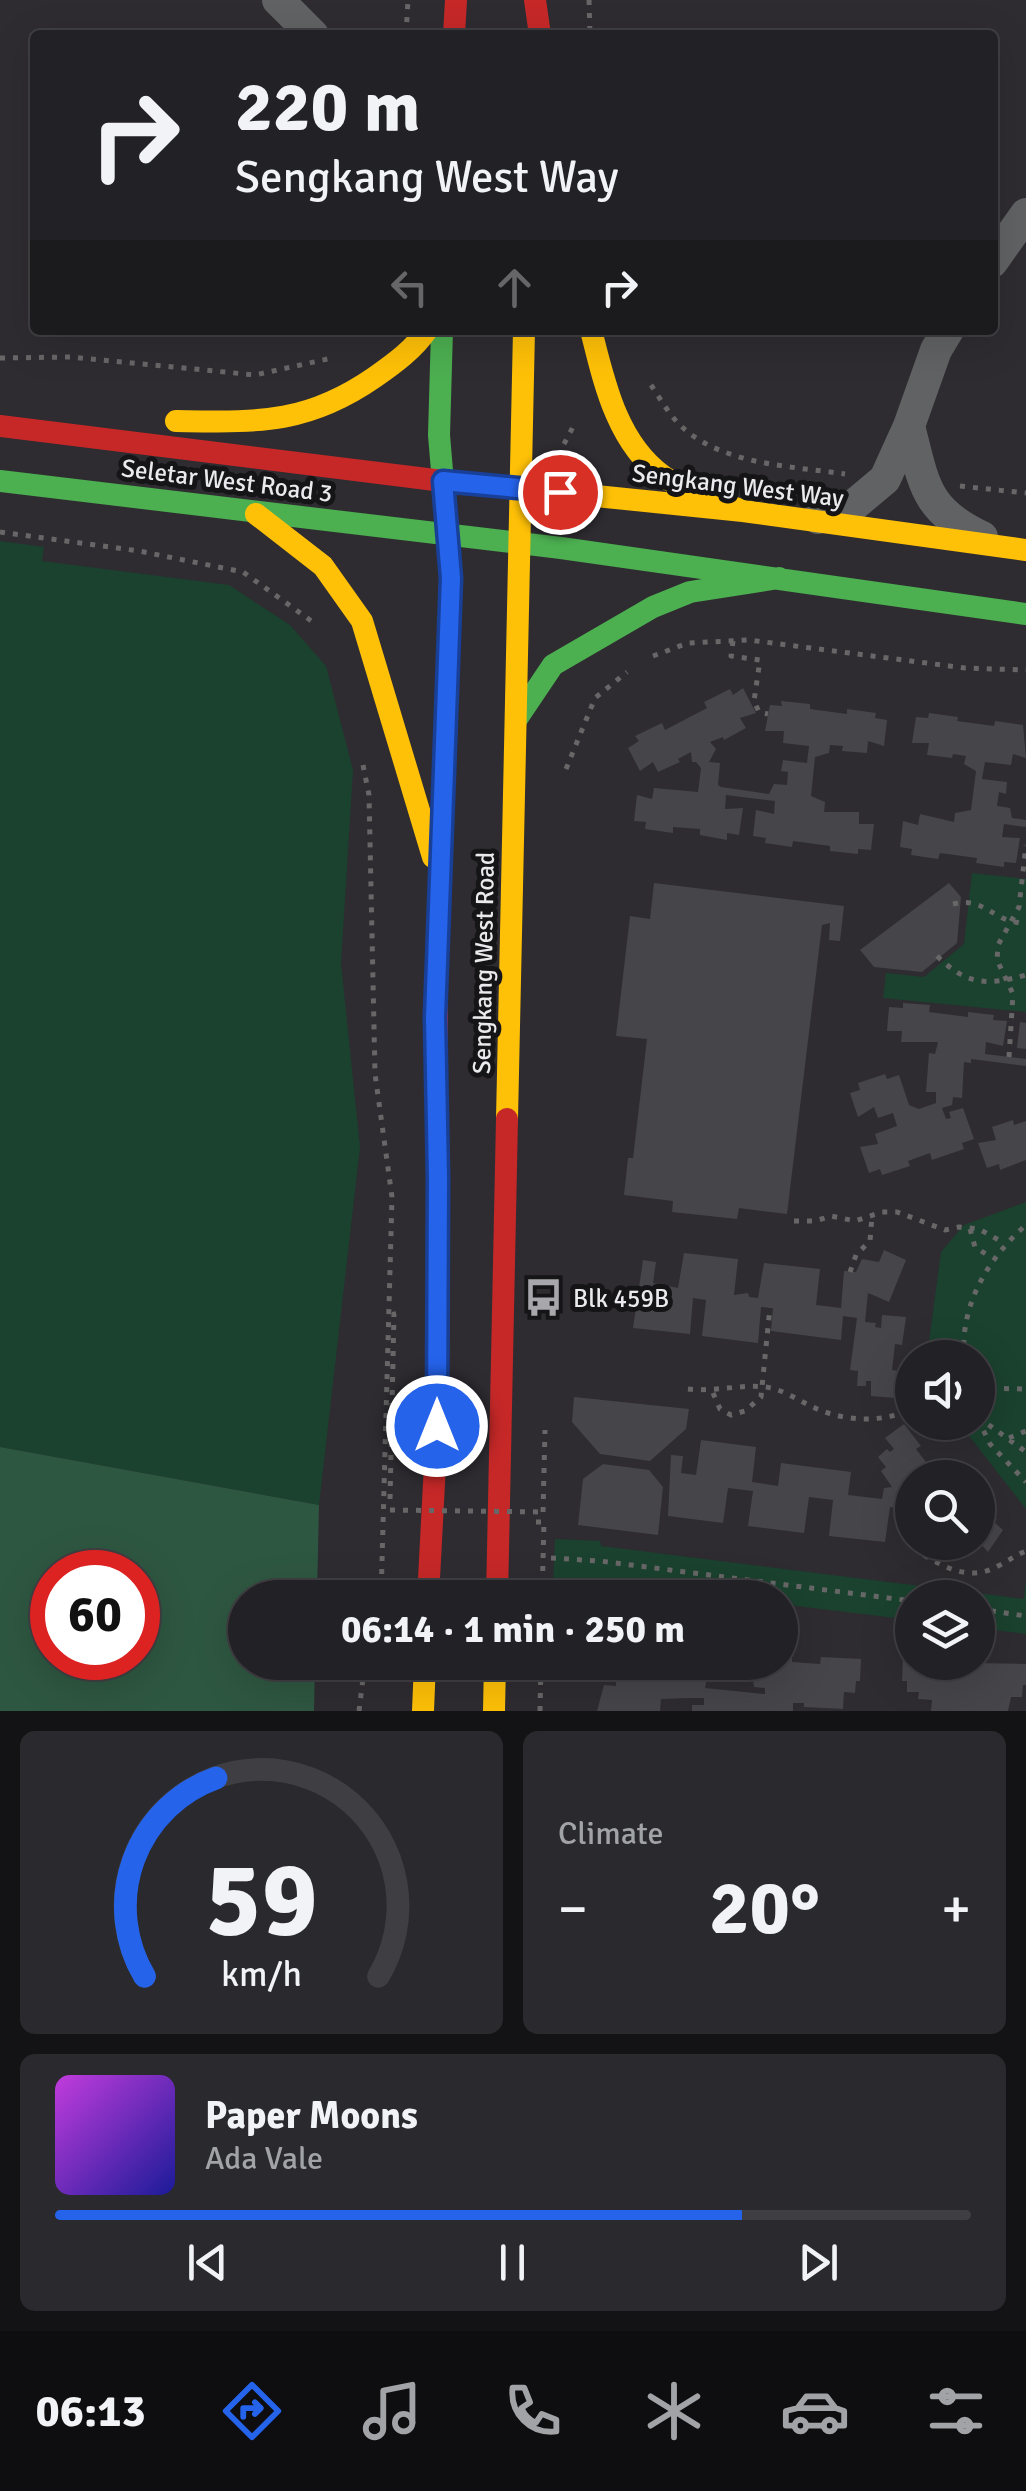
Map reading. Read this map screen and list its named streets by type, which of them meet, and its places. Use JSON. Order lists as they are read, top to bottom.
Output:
{
  "streets": {
    "main road": ["Seletar West Road 3", "Sengkang West Way", "Sengkang West Road"]
  },
  "crossings": [
    ["Seletar West Road 3", "Sengkang West Way"],
    ["Seletar West Road 3", "Sengkang West Road"],
    ["Sengkang West Way", "Sengkang West Road"]
  ],
  "places": {
    "bus stop": ["Blk 459B"]
  },
  "page": {
    "turn": ["220 m", "Sengkang West Way"],
    "limit": "60",
    "trip": "06:14 · 1 min · 250 m",
    "tile": "Climate",
    "heat": ["−", "20°", "+"],
    "song": ["Paper Moons", "Ada Vale"],
    "tabs": "06:13",
    "gauge": ["59", "km/h"]
  }
}
